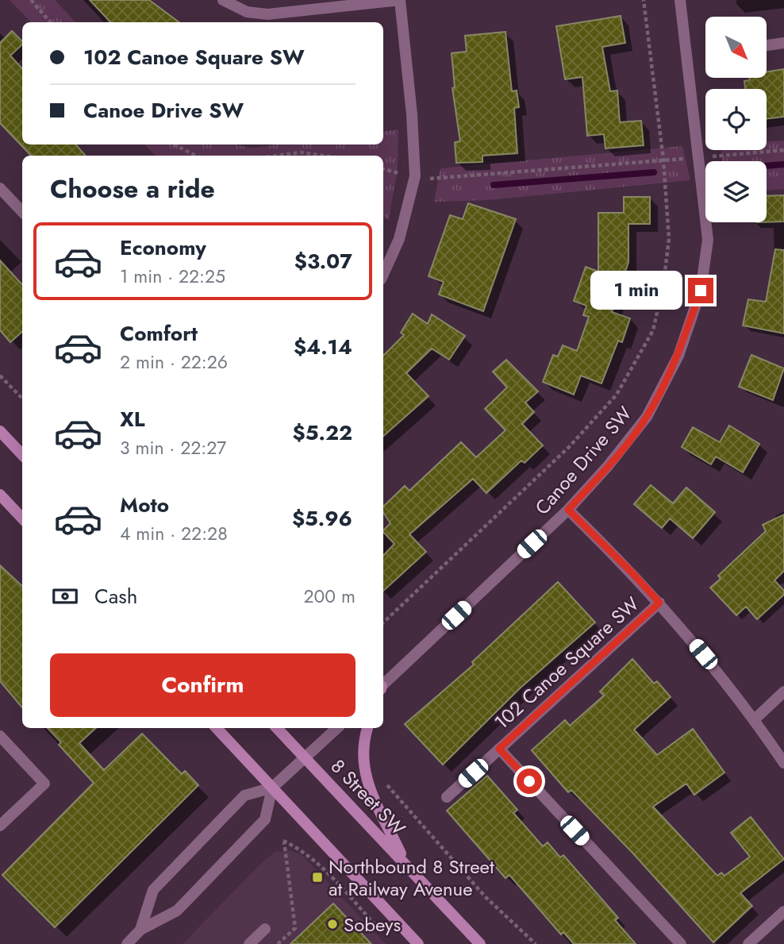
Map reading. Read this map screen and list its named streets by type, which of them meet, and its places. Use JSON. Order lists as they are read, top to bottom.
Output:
{
  "streets": {
    "main road": ["8 Street SW"],
    "street": ["Canoe Drive SW", "102 Canoe Square SW"]
  },
  "places": {
    "transit": ["Northbound 8 Street at Railway Avenue"],
    "other": ["Sobeys"]
  },
  "north": "bottom right",
  "page": {
    "banner": ["102 Canoe Square SW", "Canoe Drive SW"],
    "heading": "Choose a ride",
    "list": [
      {
        "name": "Economy",
        "note": "1 min · 22:25",
        "value": "$3.07"
      },
      {
        "name": "Comfort",
        "note": "2 min · 22:26",
        "value": "$4.14"
      },
      {
        "name": "XL",
        "note": "3 min · 22:27",
        "value": "$5.22"
      },
      {
        "name": "Moto",
        "note": "4 min · 22:28",
        "value": "$5.96"
      }
    ],
    "bubble": "1 min",
    "pay": ["Cash", "200 m"],
    "buttons": "Confirm"
  }
}
